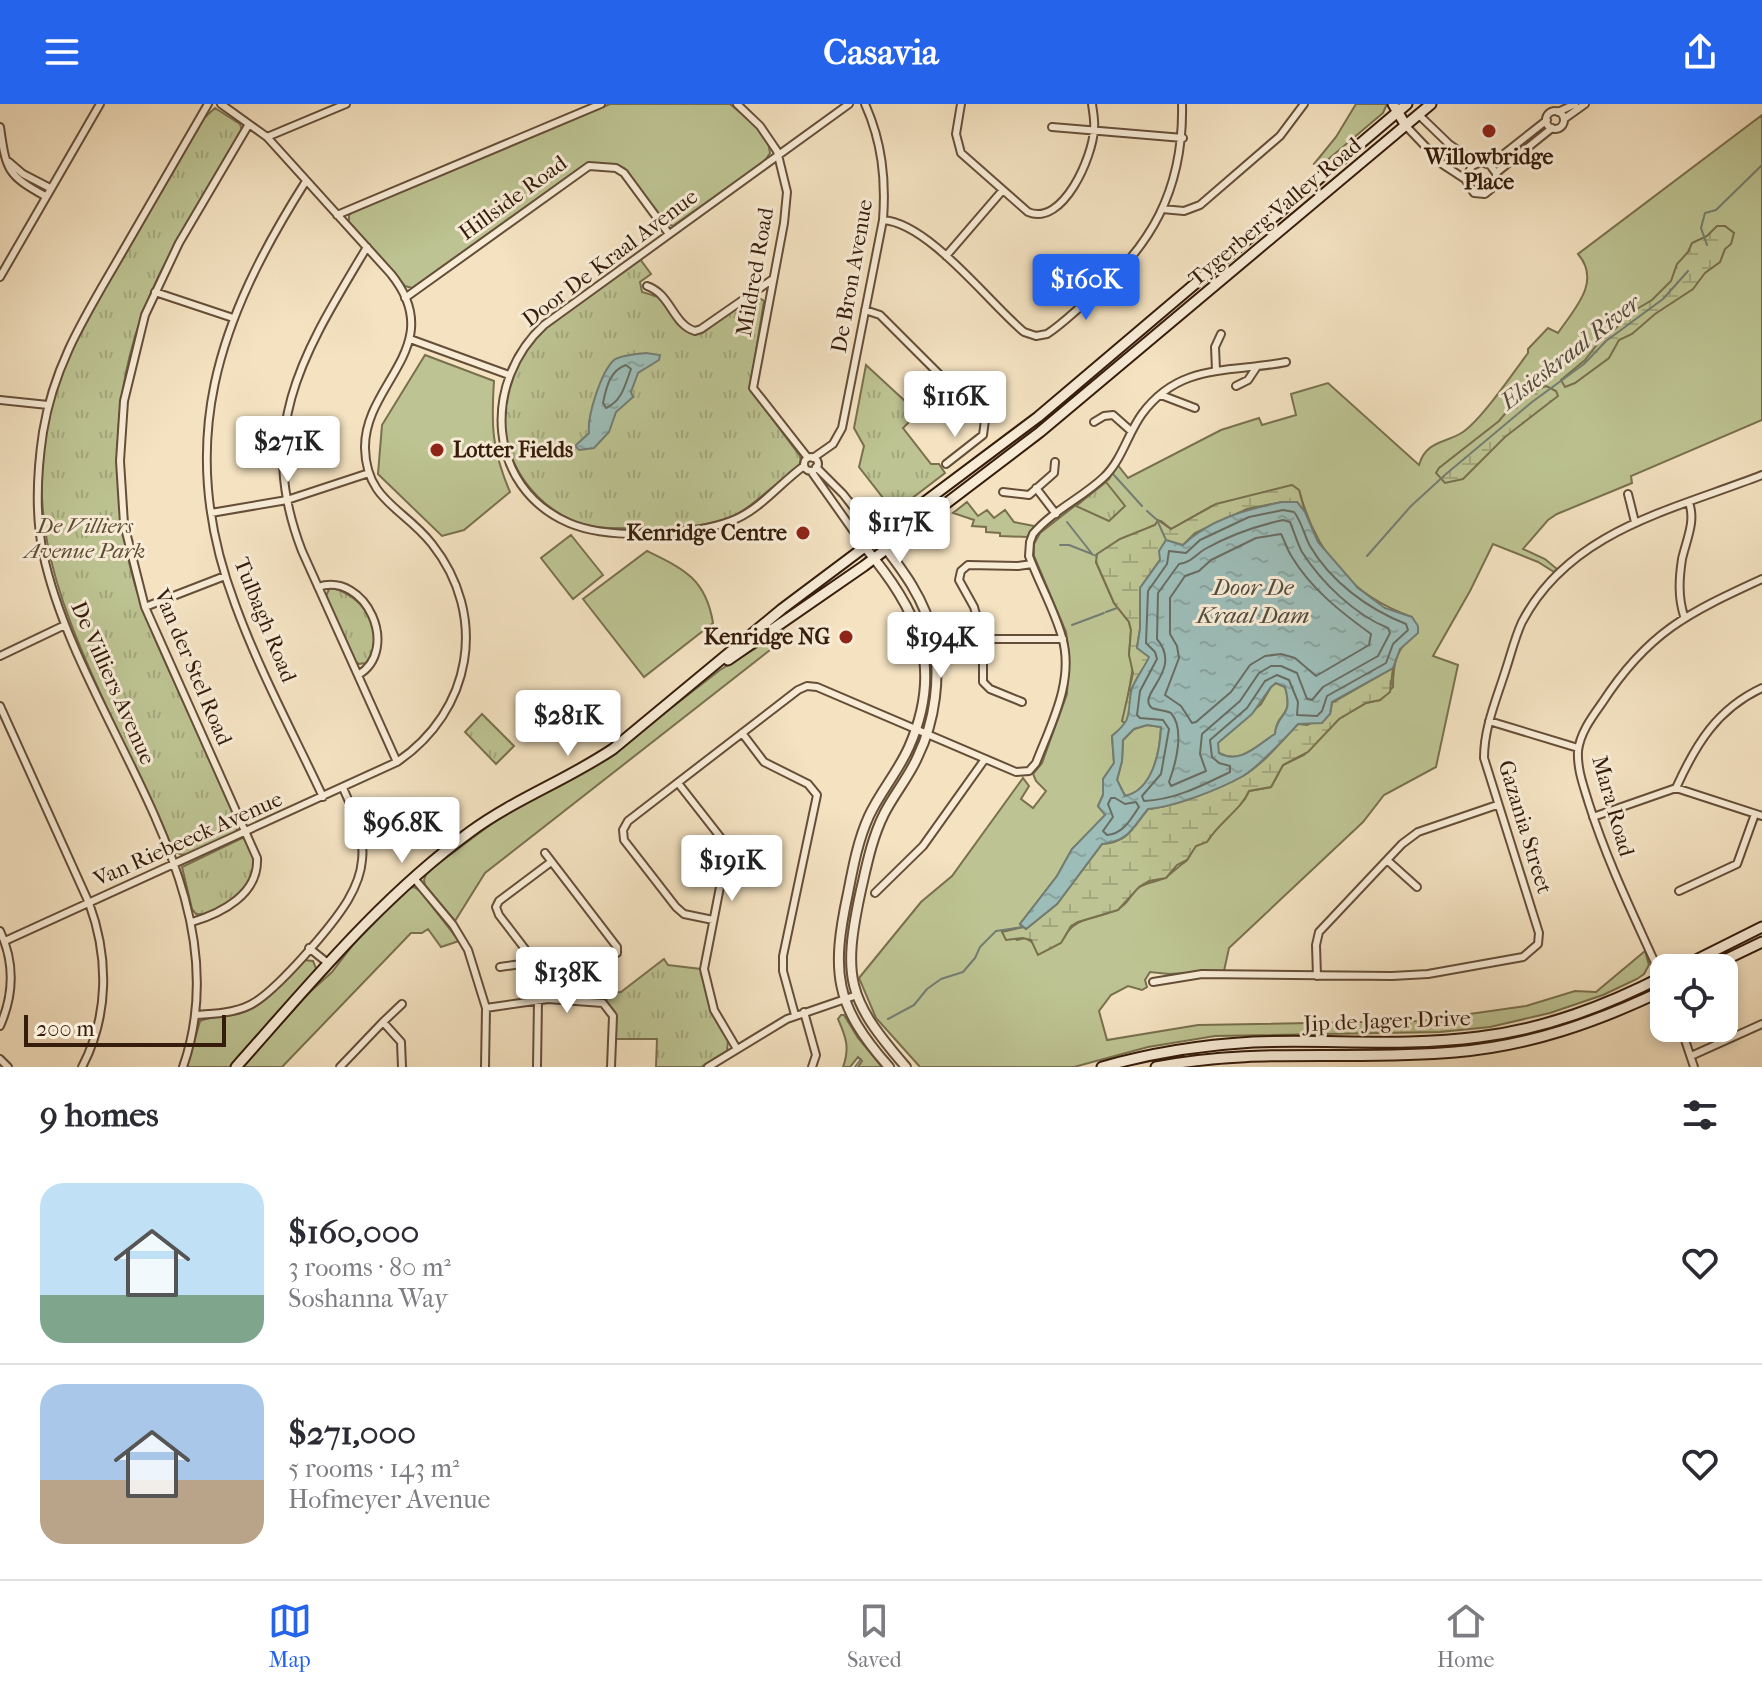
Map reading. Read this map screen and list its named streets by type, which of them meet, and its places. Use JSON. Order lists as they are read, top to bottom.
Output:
{
  "streets": {
    "main road": ["Tygerberg Valley Road", "Jip de Jager Drive"],
    "street": [
      "Hillside Road",
      "Door De Kraal Avenue",
      "Mildred Road",
      "De Bron Avenue",
      "Tulbagh Road",
      "Van der Stel Road",
      "De Villiers Avenue",
      "Mara Road",
      "Gazania Street",
      "Van Riebeeck Avenue"
    ]
  },
  "crossings": [
    ["Hillside Road", "Door De Kraal Avenue"],
    ["Tygerberg Valley Road", "Mildred Road"],
    ["Door De Kraal Avenue", "Mildred Road"],
    ["Door De Kraal Avenue", "De Bron Avenue"],
    ["Mildred Road", "De Bron Avenue"],
    ["Tulbagh Road", "Van Riebeeck Avenue"],
    ["Van der Stel Road", "De Villiers Avenue"],
    ["Van der Stel Road", "Van Riebeeck Avenue"],
    ["De Villiers Avenue", "Van Riebeeck Avenue"]
  ],
  "water": ["Elsieskraal River", "Door De Kraal Dam"],
  "parks": ["De Villiers Avenue Park"],
  "places": [
    "Willowbridge Place",
    "Lotter Fields",
    "Kenridge Centre",
    "Kenridge NG"
  ],
  "scale_bar": "200 m",
  "page": {
    "header": "Casavia",
    "price": [
      "$160K",
      "$116K",
      "$271K",
      "$117K",
      "$194K",
      "$281K",
      "$96.8K",
      "$191K",
      "$138K"
    ],
    "scale": "200 m",
    "heading": "9 homes",
    "list": [
      {
        "name": "$160,000",
        "note": "3 rooms · 80 m² · Soshanna Way"
      },
      {
        "name": "$271,000",
        "note": "5 rooms · 143 m² · Hofmeyer Avenue"
      }
    ],
    "tabs": ["Map", "Saved", "Home"]
  }
}
